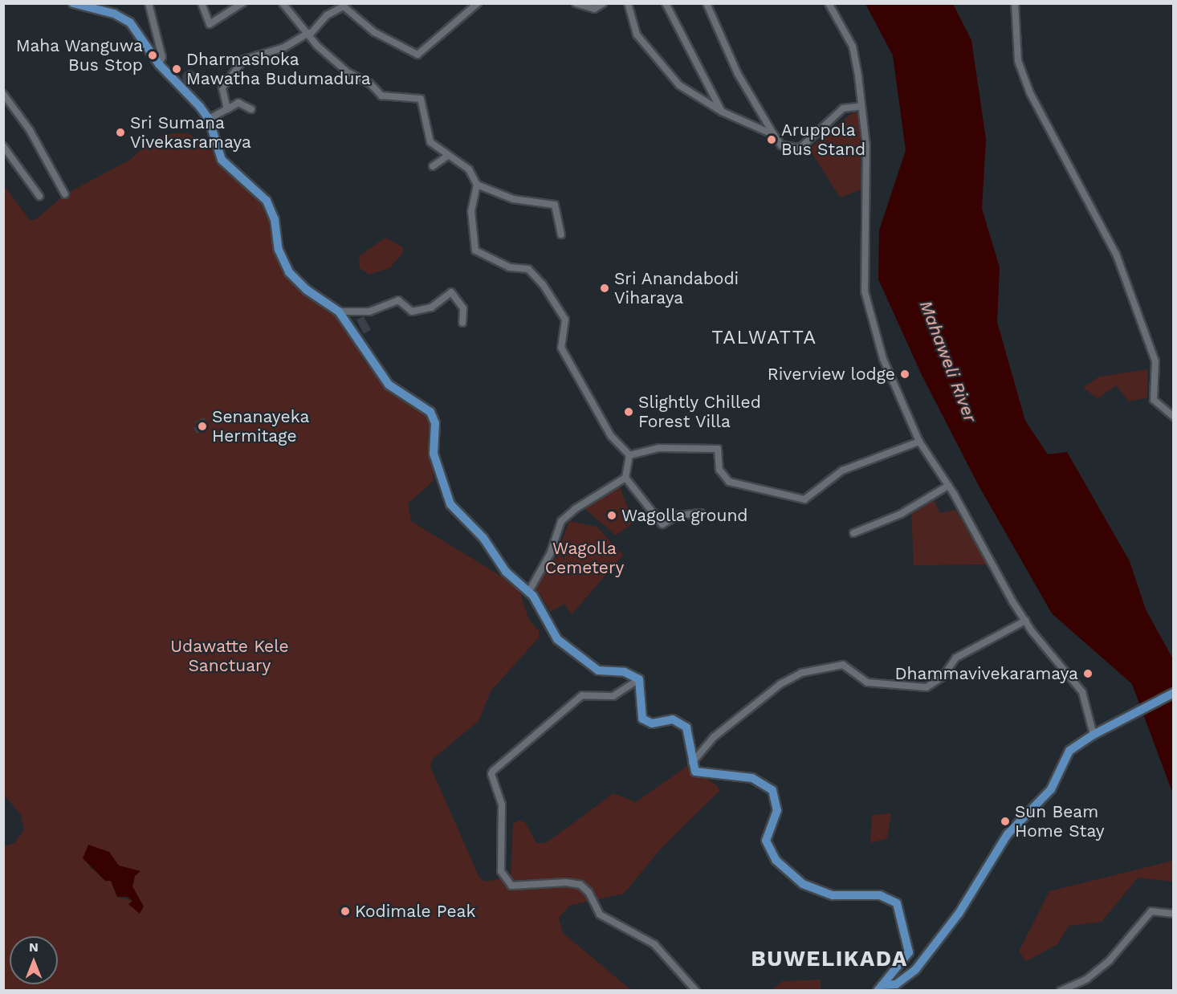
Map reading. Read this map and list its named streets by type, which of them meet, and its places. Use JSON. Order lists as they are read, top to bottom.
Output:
{
  "districts": ["TALWATTA", "BUWELIKADA"],
  "water": ["Mahaweli River"],
  "parks": ["Wagolla Cemetery", "Udawatte Kele Sanctuary"],
  "places": [
    "Maha Wanguwa Bus Stop",
    "Dharmashoka Mawatha Budumadura",
    "Sri Sumana Vivekasramaya",
    "Aruppola Bus Stand",
    "Sri Anandabodi Viharaya",
    "Riverview lodge",
    "Slightly Chilled Forest Villa",
    "Senanayeka Hermitage",
    "Wagolla ground",
    "Dhammavivekaramaya",
    "Sun Beam Home Stay",
    "Kodimale Peak"
  ],
  "north": "top"
}
